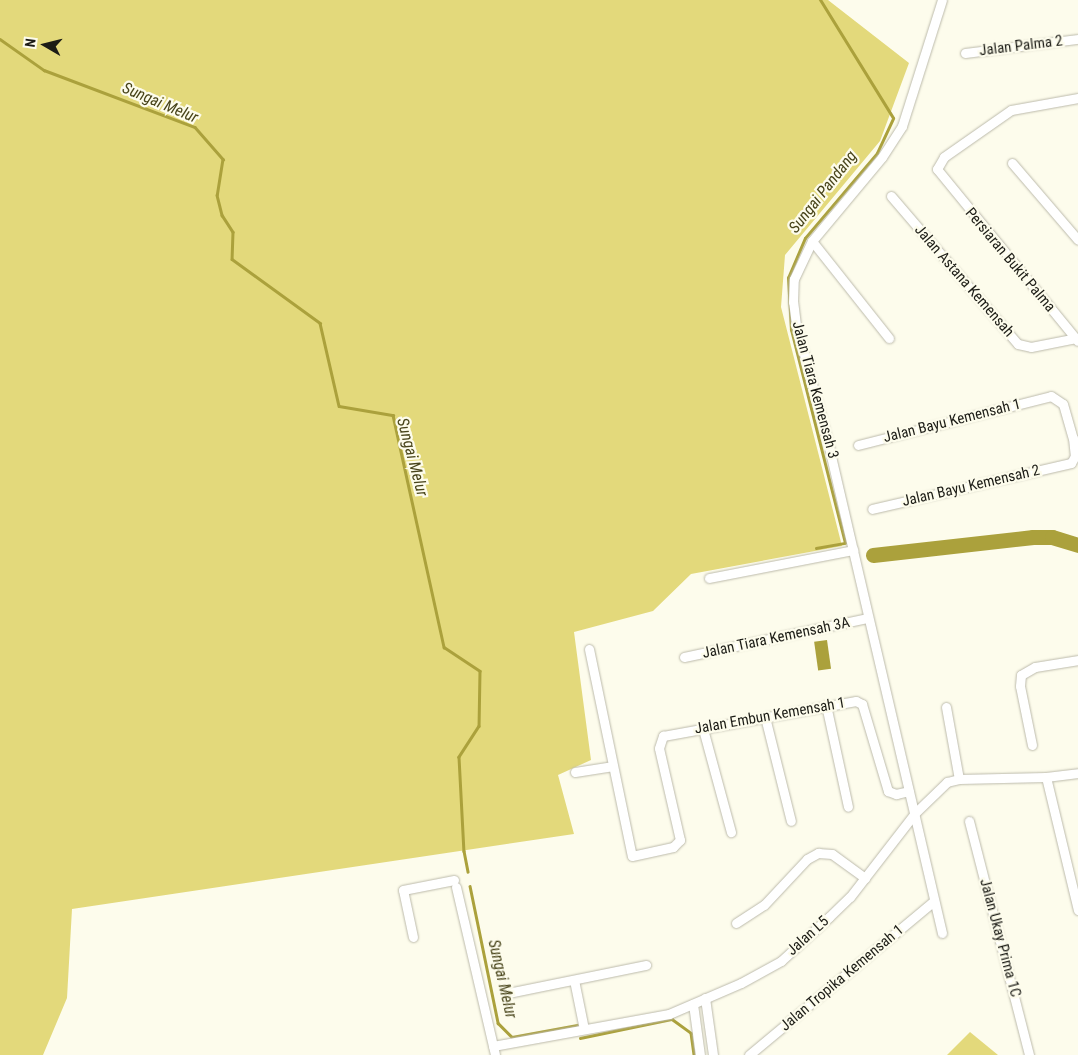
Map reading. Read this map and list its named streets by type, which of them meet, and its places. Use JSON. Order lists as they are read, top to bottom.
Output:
{
  "streets": {
    "street": [
      "Jalan Palma 2",
      "Persiaran Bukit Palma",
      "Jalan Astana Kemensah",
      "Jalan Tiara Kemensah 3",
      "Jalan Bayu Kemensah 1",
      "Jalan Bayu Kemensah 2",
      "Jalan Tiara Kemensah 3A",
      "Jalan Embun Kemensah 1",
      "Jalan L5",
      "Jalan Ukay Prima 1C",
      "Jalan Tropika Kemensah 1"
    ]
  },
  "crossings": [
    ["Persiaran Bukit Palma", "Jalan Astana Kemensah"],
    ["Jalan Tiara Kemensah 3", "Jalan Tiara Kemensah 3A"],
    ["Jalan Tiara Kemensah 3", "Jalan Embun Kemensah 1"],
    ["Jalan Tiara Kemensah 3", "Jalan L5"],
    ["Jalan Tiara Kemensah 3", "Jalan Tropika Kemensah 1"]
  ],
  "water": ["Sungai Melur", "Sungai Pandang"],
  "north": "left"
}
